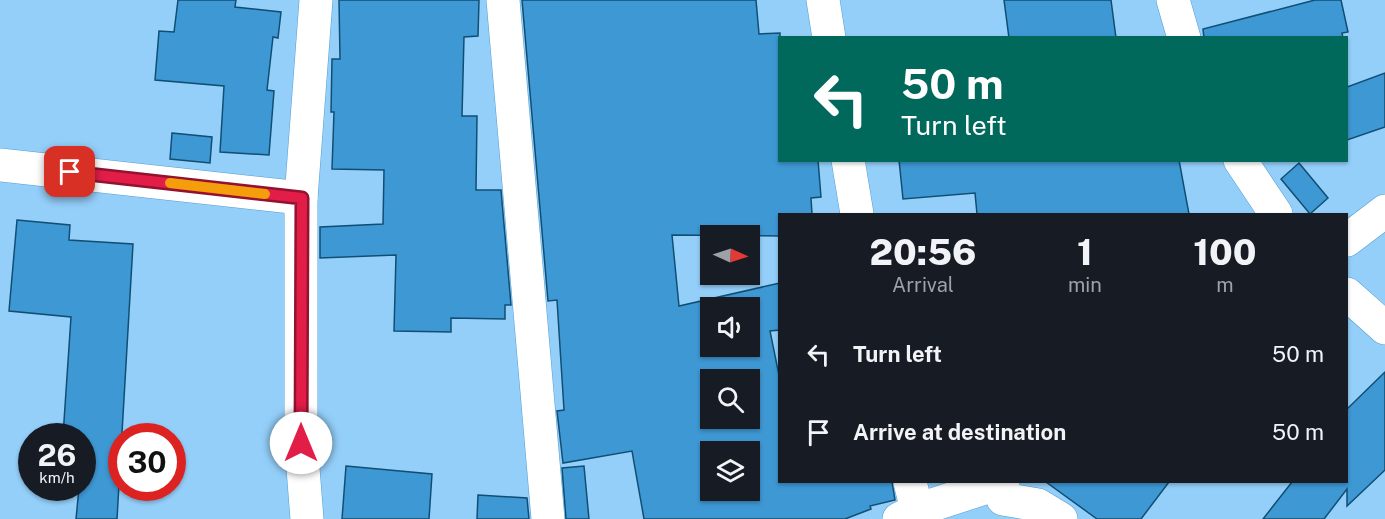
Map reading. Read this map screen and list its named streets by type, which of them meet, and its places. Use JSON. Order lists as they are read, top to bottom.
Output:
{
  "north": "right",
  "page": {
    "turn": ["50 m", "Turn left"],
    "eta": [
      "20:56",
      "Arrival",
      "1",
      "min",
      "100",
      "m"
    ],
    "list": [
      {
        "name": "Turn left",
        "value": "50 m"
      },
      {
        "name": "Arrive at destination",
        "value": "50 m"
      }
    ],
    "speed": "26 km/h",
    "limit": "30"
  }
}
